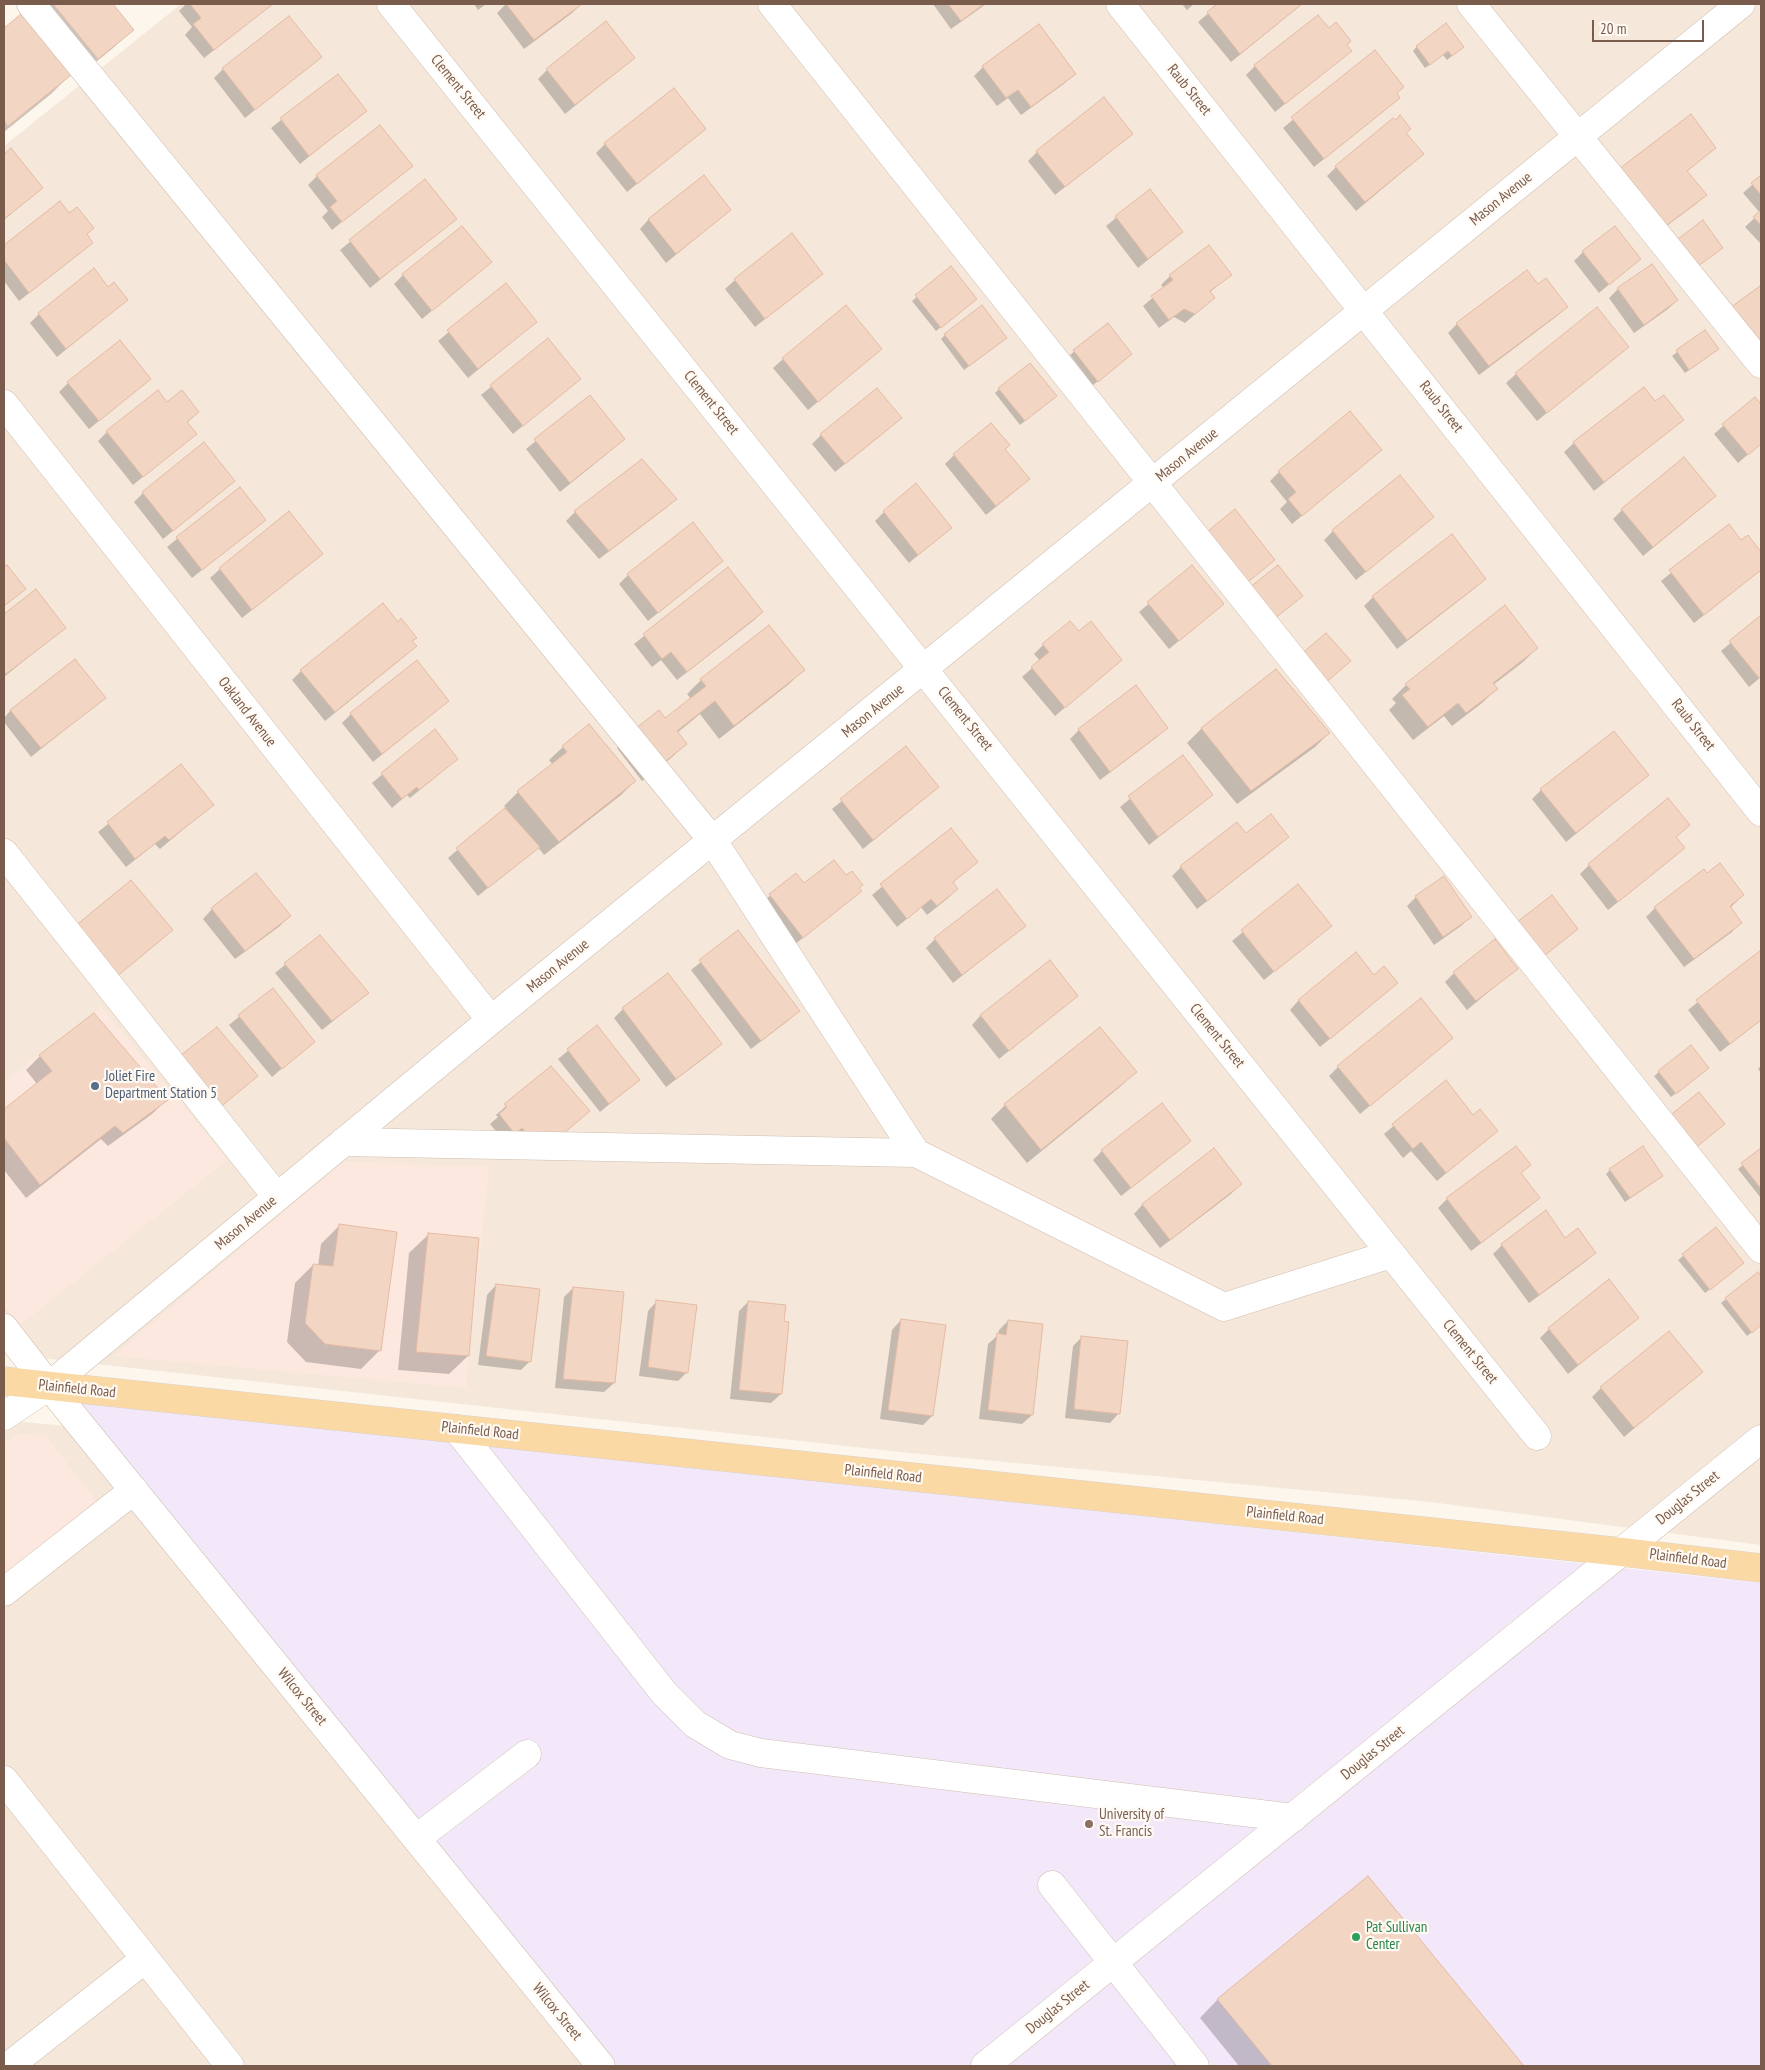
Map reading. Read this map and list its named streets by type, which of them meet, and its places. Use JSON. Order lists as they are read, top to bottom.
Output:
{
  "streets": {
    "main road": ["Plainfield Road"],
    "street": [
      "Clement Street",
      "Raub Street",
      "Mason Avenue",
      "Oakland Avenue",
      "Douglas Street",
      "Wilcox Street"
    ]
  },
  "crossings": [
    ["Clement Street", "Mason Avenue"],
    ["Raub Street", "Mason Avenue"],
    ["Mason Avenue", "Oakland Avenue"],
    ["Mason Avenue", "Plainfield Road"],
    ["Mason Avenue", "Wilcox Street"],
    ["Plainfield Road", "Douglas Street"],
    ["Plainfield Road", "Wilcox Street"]
  ],
  "places": ["Joliet Fire Department Station 5", "University of St. Francis", "Pat Sullivan Center"],
  "scale_bar": "20 m"
}
